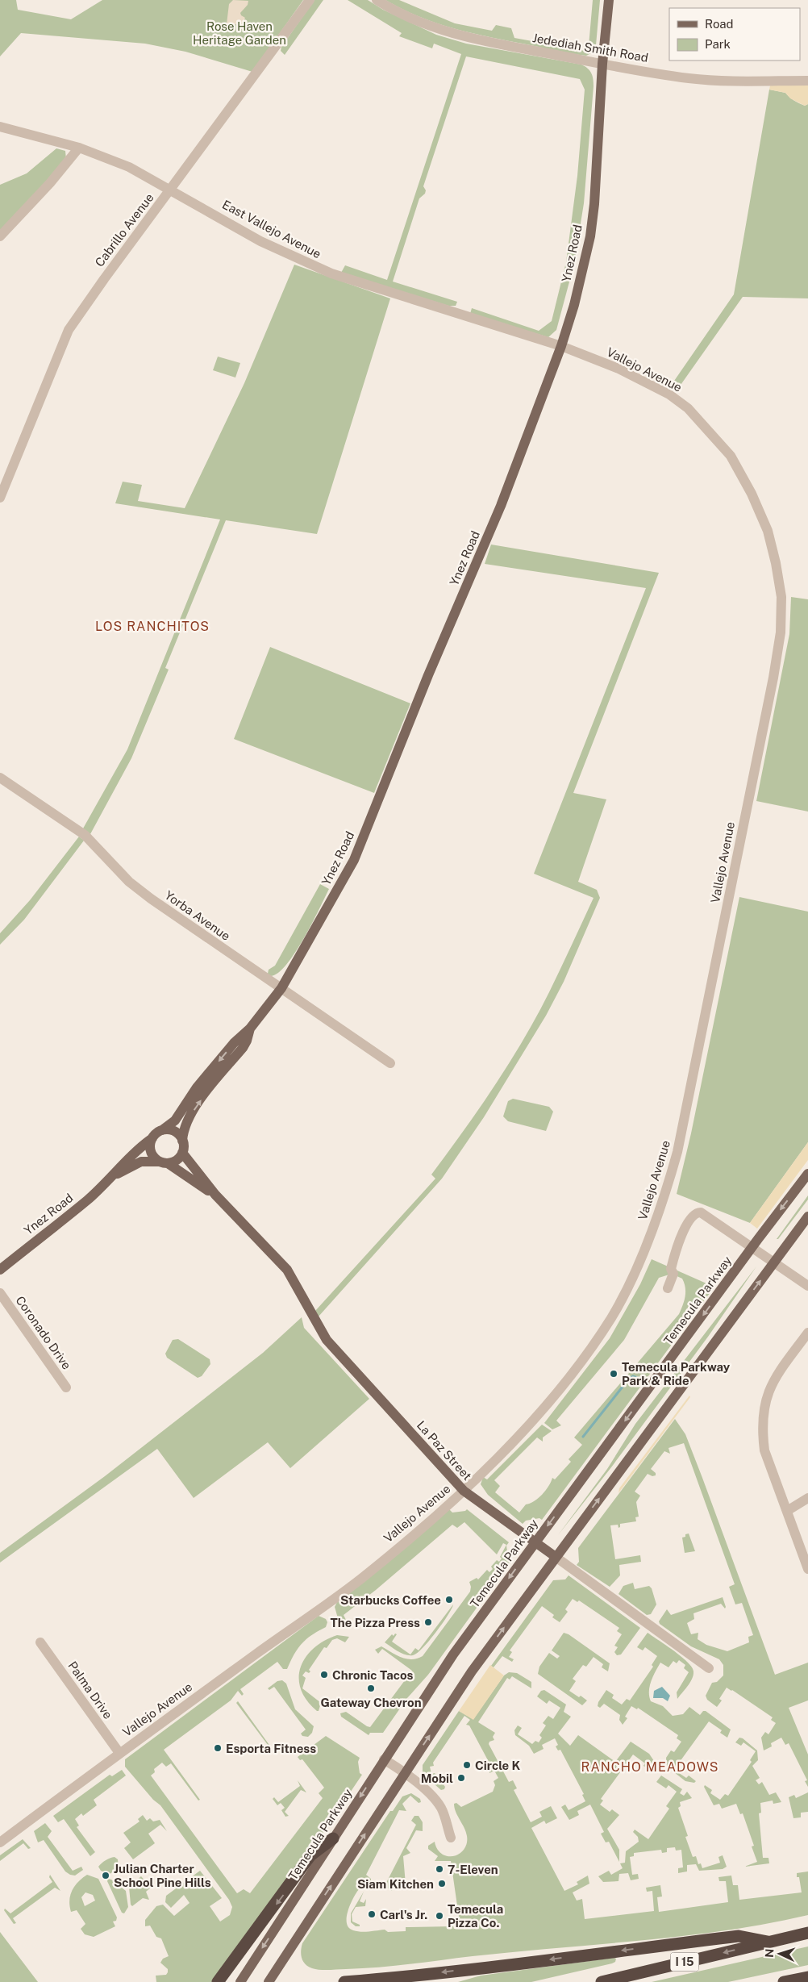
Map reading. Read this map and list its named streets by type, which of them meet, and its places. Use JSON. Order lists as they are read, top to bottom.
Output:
{
  "streets": {
    "highway": ["I 15"],
    "main road": ["Ynez Road", "Temecula Parkway", "La Paz Street"],
    "street": [
      "Jedediah Smith Road",
      "East Vallejo Avenue",
      "Cabrillo Avenue",
      "Vallejo Avenue",
      "Yorba Avenue",
      "Coronado Drive",
      "Palma Drive"
    ]
  },
  "crossings": [
    ["Jedediah Smith Road", "Ynez Road"],
    ["East Vallejo Avenue", "Cabrillo Avenue"],
    ["East Vallejo Avenue", "Ynez Road"],
    ["East Vallejo Avenue", "Vallejo Avenue"],
    ["Ynez Road", "Vallejo Avenue"],
    ["Ynez Road", "Yorba Avenue"],
    ["Ynez Road", "La Paz Street"],
    ["Vallejo Avenue", "La Paz Street"],
    ["Vallejo Avenue", "Palma Drive"],
    ["Temecula Parkway", "La Paz Street"]
  ],
  "districts": ["LOS RANCHITOS", "RANCHO MEADOWS"],
  "parks": ["Rose Haven Heritage Garden"],
  "places": [
    "Temecula Parkway Park & Ride",
    "Starbucks Coffee",
    "The Pizza Press",
    "Chronic Tacos",
    "Gateway Chevron",
    "Esporta Fitness",
    "Circle K",
    "Mobil",
    "7-Eleven",
    "Julian Charter School Pine Hills",
    "Siam Kitchen",
    "Carl's Jr.",
    "Temecula Pizza Co."
  ],
  "legend": ["Road", "Park"],
  "north": "left"
}
